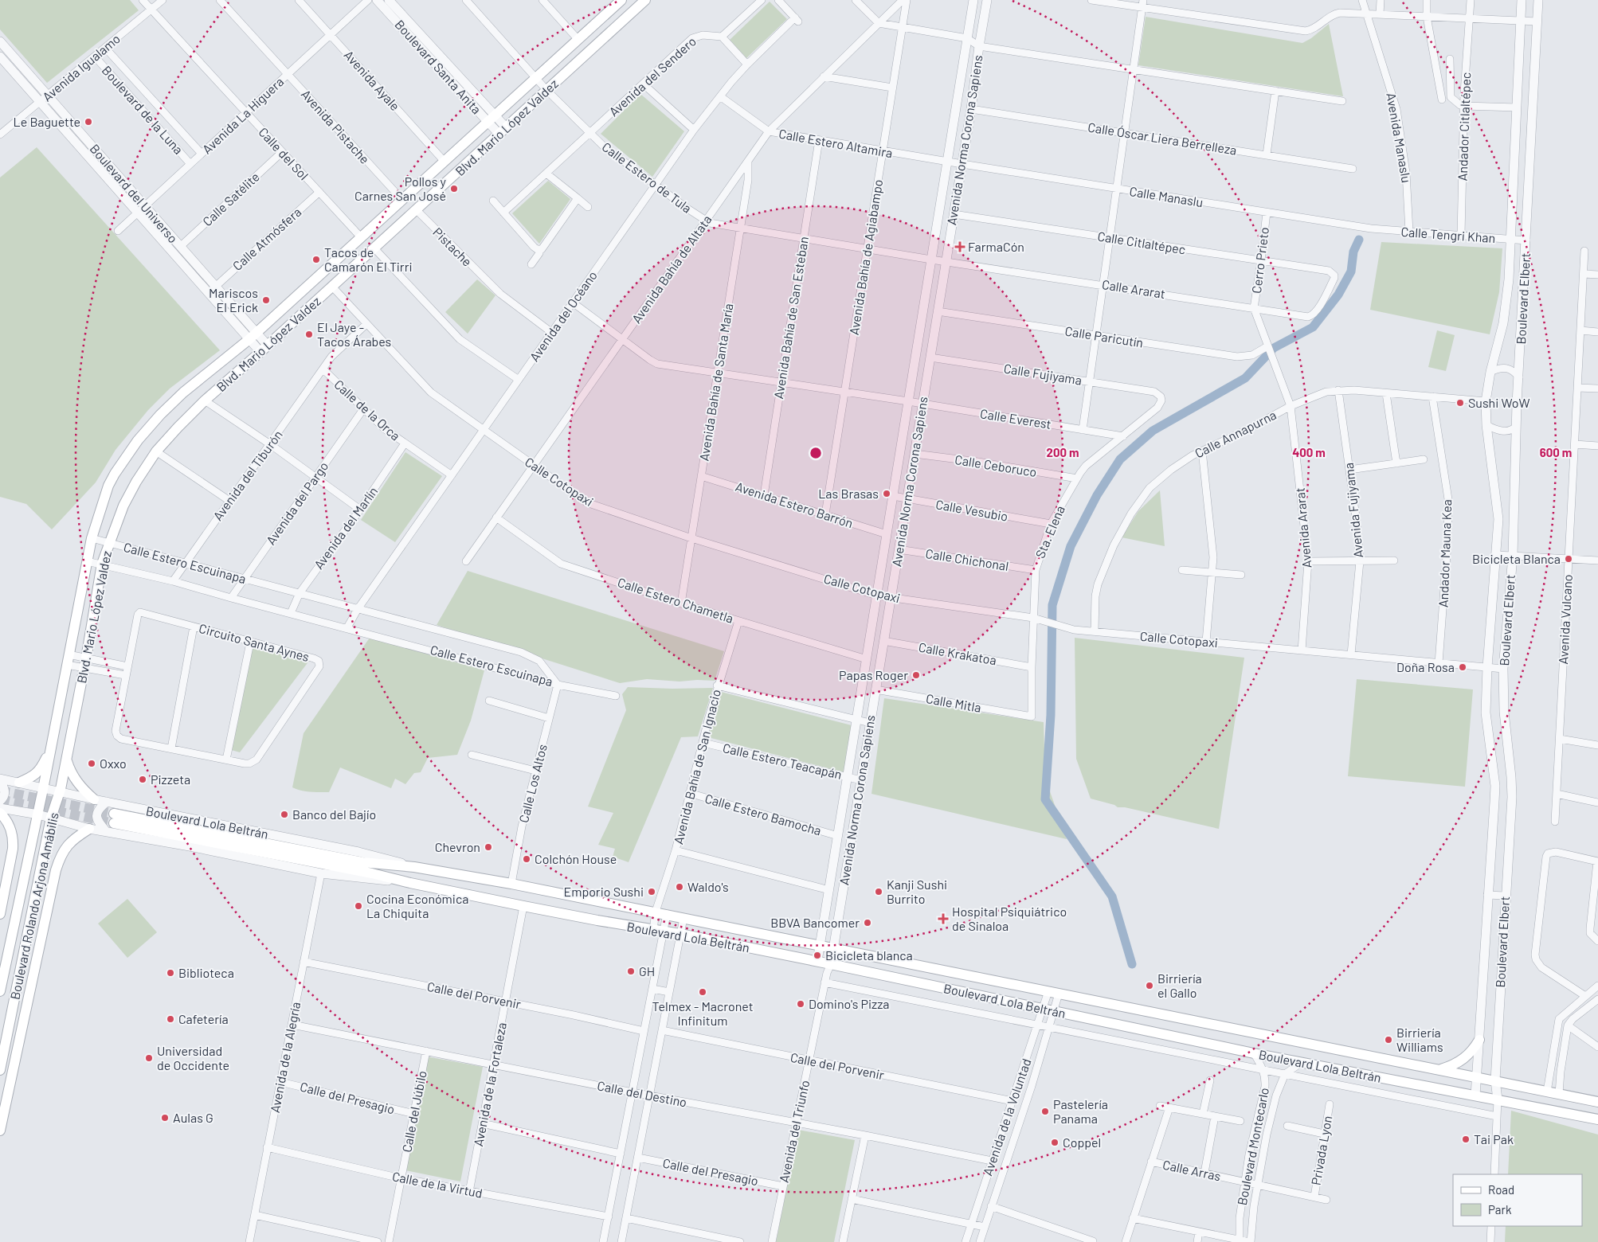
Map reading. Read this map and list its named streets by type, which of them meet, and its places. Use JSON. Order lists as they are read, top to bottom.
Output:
{
  "streets": {
    "main road": ["Blvd. Mario López Valdez", "Boulevard Lola Beltrán", "Boulevard Rolando Arjona Amábilis"],
    "street": [
      "Boulevard Santa Anita",
      "Avenida Igualamo",
      "Avenida del Sendero",
      "Avenida Ayale",
      "Boulevard de la Luna",
      "Avenida La Higuera",
      "Avenida Pistache",
      "Andador Citlaltépec",
      "Avenida Manaslu",
      "Calle Óscar Liera Berrelleza",
      "Avenida Norma Corona Sapiens",
      "Calle Estero Altamira",
      "Calle del Sol",
      "Calle Estero de Tula",
      "Boulevard del Universo",
      "Calle Manaslu",
      "Calle Satélite",
      "Calle Tengri Khan",
      "Calle Atmósfera",
      "Calle Citlaltépec",
      "Pistache",
      "Avenida Bahía de Agiabampo",
      "Cerro Prieto",
      "Avenida Bahía de Altata",
      "Calle Ararat",
      "Boulevard Elbert",
      "Avenida del Océano",
      "Avenida Bahía de San Esteban",
      "Calle Paricutín",
      "Calle Fujiyama",
      "Avenida Bahía de Santa María",
      "Calle de la Orca",
      "Calle Everest",
      "Calle Annapurna",
      "Calle Ceboruco",
      "Avenida del Tiburón",
      "Calle Cotopaxi",
      "Avenida del Pargo",
      "Avenida Estero Barrón",
      "Calle Vesubio",
      "Avenida Fujiyama",
      "Avenida del Marlín",
      "Avenida Ararat",
      "Sta. Elena",
      "Andador Mauna Kea",
      "Calle Chichonal",
      "Calle Estero Escuinapa",
      "Calle Estero Chametla",
      "Avenida Vulcano",
      "Circuito Santa Aynes",
      "Calle Krakatoa",
      "Calle Mitla",
      "Calle Estero Teacapán",
      "Avenida Bahía de San Ignacio",
      "Calle Los Altos",
      "Calle Estero Bamocha",
      "Calle del Porvenir",
      "Avenida de la Alegría",
      "Avenida de la Fortaleza",
      "Calle del Destino",
      "Calle del Presagio",
      "Calle del Júbilo",
      "Avenida de la Voluntad",
      "Avenida del Triunfo",
      "Boulevard Montecarlo",
      "Privada Lyon",
      "Calle Arras",
      "Calle de la Virtud"
    ]
  },
  "crossings": [
    ["Boulevard Santa Anita", "Blvd. Mario López Valdez"],
    ["Avenida Igualamo", "Boulevard de la Luna"],
    ["Avenida Igualamo", "Calle del Sol"],
    ["Avenida Igualamo", "Boulevard del Universo"],
    ["Avenida del Sendero", "Calle Estero de Tula"],
    ["Avenida Ayale", "Avenida La Higuera"],
    ["Avenida Ayale", "Blvd. Mario López Valdez"],
    ["Boulevard de la Luna", "Avenida La Higuera"],
    ["Avenida La Higuera", "Avenida Pistache"],
    ["Avenida La Higuera", "Calle del Sol"],
    ["Avenida La Higuera", "Boulevard del Universo"],
    ["Avenida Pistache", "Blvd. Mario López Valdez"],
    ["Andador Citlaltépec", "Calle Tengri Khan"],
    ["Blvd. Mario López Valdez", "Calle del Sol"],
    ["Blvd. Mario López Valdez", "Calle Estero de Tula"],
    ["Blvd. Mario López Valdez", "Boulevard del Universo"],
    ["Blvd. Mario López Valdez", "Pistache"],
    ["Blvd. Mario López Valdez", "Calle Cotopaxi"],
    ["Blvd. Mario López Valdez", "Calle Estero Escuinapa"],
    ["Blvd. Mario López Valdez", "Boulevard Lola Beltrán"],
    ["Blvd. Mario López Valdez", "Boulevard Rolando Arjona Amábilis"],
    ["Avenida Manaslu", "Calle Tengri Khan"],
    ["Calle Óscar Liera Berrelleza", "Avenida Norma Corona Sapiens"],
    ["Avenida Norma Corona Sapiens", "Calle Estero Altamira"],
    ["Avenida Norma Corona Sapiens", "Calle Estero de Tula"],
    ["Avenida Norma Corona Sapiens", "Calle Manaslu"],
    ["Avenida Norma Corona Sapiens", "Calle Citlaltépec"],
    ["Avenida Norma Corona Sapiens", "Calle Ararat"],
    ["Avenida Norma Corona Sapiens", "Calle Paricutín"],
    ["Avenida Norma Corona Sapiens", "Calle Fujiyama"],
    ["Avenida Norma Corona Sapiens", "Calle Everest"],
    ["Avenida Norma Corona Sapiens", "Calle Ceboruco"],
    ["Avenida Norma Corona Sapiens", "Calle Cotopaxi"],
    ["Avenida Norma Corona Sapiens", "Avenida Estero Barrón"],
    ["Avenida Norma Corona Sapiens", "Calle Vesubio"],
    ["Avenida Norma Corona Sapiens", "Calle Chichonal"],
    ["Avenida Norma Corona Sapiens", "Calle Estero Chametla"],
    ["Avenida Norma Corona Sapiens", "Calle Krakatoa"],
    ["Avenida Norma Corona Sapiens", "Calle Mitla"],
    ["Avenida Norma Corona Sapiens", "Calle Estero Teacapán"],
    ["Avenida Norma Corona Sapiens", "Calle Estero Bamocha"],
    ["Avenida Norma Corona Sapiens", "Boulevard Lola Beltrán"],
    ["Avenida Norma Corona Sapiens", "Avenida del Triunfo"],
    ["Calle Estero Altamira", "Calle Manaslu"],
    ["Calle Estero Altamira", "Avenida Bahía de Agiabampo"],
    ["Calle Estero Altamira", "Avenida Bahía de Altata"],
    ["Calle Estero Altamira", "Avenida del Océano"],
    ["Calle Estero Altamira", "Avenida Bahía de San Esteban"],
    ["Calle del Sol", "Calle Satélite"],
    ["Calle del Sol", "Calle Atmósfera"],
    ["Calle Estero de Tula", "Avenida Bahía de Agiabampo"],
    ["Calle Estero de Tula", "Avenida Bahía de Altata"],
    ["Calle Estero de Tula", "Calle Ararat"],
    ["Calle Estero de Tula", "Avenida del Océano"],
    ["Calle Estero de Tula", "Avenida Bahía de San Esteban"],
    ["Calle Estero de Tula", "Avenida Bahía de Santa María"],
    ["Boulevard del Universo", "Calle Satélite"],
    ["Boulevard del Universo", "Calle Atmósfera"],
    ["Calle Manaslu", "Calle Tengri Khan"],
    ["Calle Manaslu", "Cerro Prieto"],
    ["Calle Tengri Khan", "Boulevard Elbert"],
    ["Calle Citlaltépec", "Cerro Prieto"],
    ["Calle Citlaltépec", "Calle Ararat"],
    ["Pistache", "Avenida del Océano"],
    ["Avenida Bahía de Agiabampo", "Calle Everest"],
    ["Avenida Bahía de Agiabampo", "Avenida Estero Barrón"],
    ["Cerro Prieto", "Calle Ararat"],
    ["Cerro Prieto", "Avenida Ararat"],
    ["Avenida Bahía de Altata", "Avenida Bahía de Santa María"],
    ["Avenida Bahía de Altata", "Calle Everest"],
    ["Avenida Bahía de Altata", "Calle Cotopaxi"],
    ["Avenida Bahía de Altata", "Calle Estero Chametla"],
    ["Calle Ararat", "Avenida Ararat"],
    ["Boulevard Elbert", "Calle Annapurna"],
    ["Boulevard Elbert", "Calle Cotopaxi"],
    ["Boulevard Elbert", "Boulevard Lola Beltrán"],
    ["Avenida del Océano", "Calle de la Orca"],
    ["Avenida del Océano", "Calle Everest"],
    ["Avenida del Océano", "Calle Cotopaxi"],
    ["Avenida del Océano", "Calle Estero Escuinapa"],
    ["Avenida Bahía de San Esteban", "Calle Everest"],
    ["Avenida Bahía de San Esteban", "Avenida Estero Barrón"],
    ["Calle Paricutín", "Avenida Ararat"],
    ["Calle Fujiyama", "Sta. Elena"],
    ["Avenida Bahía de Santa María", "Calle Everest"],
    ["Avenida Bahía de Santa María", "Calle Cotopaxi"],
    ["Avenida Bahía de Santa María", "Avenida Estero Barrón"],
    ["Avenida Bahía de Santa María", "Calle Estero Chametla"],
    ["Calle de la Orca", "Avenida del Tiburón"],
    ["Calle de la Orca", "Avenida del Pargo"],
    ["Calle de la Orca", "Avenida del Marlín"],
    ["Calle Everest", "Sta. Elena"],
    ["Calle Annapurna", "Calle Cotopaxi"],
    ["Calle Annapurna", "Avenida Fujiyama"],
    ["Calle Annapurna", "Avenida Ararat"],
    ["Calle Annapurna", "Andador Mauna Kea"],
    ["Calle Ceboruco", "Sta. Elena"],
    ["Avenida del Tiburón", "Calle Cotopaxi"],
    ["Avenida del Tiburón", "Calle Estero Escuinapa"],
    ["Calle Cotopaxi", "Avenida Fujiyama"],
    ["Calle Cotopaxi", "Avenida Ararat"],
    ["Calle Cotopaxi", "Sta. Elena"],
    ["Calle Cotopaxi", "Andador Mauna Kea"],
    ["Avenida del Pargo", "Calle Estero Escuinapa"],
    ["Calle Vesubio", "Sta. Elena"],
    ["Avenida del Marlín", "Calle Estero Escuinapa"],
    ["Sta. Elena", "Calle Chichonal"],
    ["Sta. Elena", "Calle Krakatoa"],
    ["Sta. Elena", "Calle Mitla"],
    ["Calle Estero Escuinapa", "Calle Los Altos"],
    ["Calle Estero Chametla", "Avenida Bahía de San Ignacio"],
    ["Calle Estero Teacapán", "Avenida Bahía de San Ignacio"],
    ["Avenida Bahía de San Ignacio", "Calle Estero Bamocha"],
    ["Avenida Bahía de San Ignacio", "Boulevard Lola Beltrán"],
    ["Calle Los Altos", "Boulevard Lola Beltrán"],
    ["Boulevard Lola Beltrán", "Boulevard Rolando Arjona Amábilis"],
    ["Boulevard Lola Beltrán", "Avenida de la Alegría"],
    ["Boulevard Lola Beltrán", "Avenida de la Fortaleza"],
    ["Boulevard Lola Beltrán", "Avenida de la Voluntad"],
    ["Boulevard Lola Beltrán", "Avenida del Triunfo"],
    ["Boulevard Lola Beltrán", "Boulevard Montecarlo"],
    ["Calle del Porvenir", "Avenida de la Alegría"],
    ["Calle del Porvenir", "Avenida de la Fortaleza"],
    ["Calle del Porvenir", "Avenida de la Voluntad"],
    ["Calle del Porvenir", "Avenida del Triunfo"],
    ["Avenida de la Alegría", "Calle del Destino"],
    ["Avenida de la Alegría", "Calle del Presagio"],
    ["Avenida de la Alegría", "Calle de la Virtud"],
    ["Avenida de la Fortaleza", "Calle del Destino"],
    ["Avenida de la Fortaleza", "Calle de la Virtud"],
    ["Calle del Destino", "Calle del Júbilo"],
    ["Calle del Destino", "Avenida de la Voluntad"],
    ["Calle del Destino", "Avenida del Triunfo"],
    ["Calle del Presagio", "Calle del Júbilo"],
    ["Calle del Presagio", "Avenida del Triunfo"],
    ["Calle del Júbilo", "Calle de la Virtud"],
    ["Boulevard Montecarlo", "Calle Arras"],
    ["Privada Lyon", "Calle Arras"]
  ],
  "places": {
    "other": [
      "Le Baguette",
      "Pollos y Carnes San José",
      "Tacos de Camarón El Tirri",
      "Mariscos El Erick",
      "El Jaye - Tacos Árabes",
      "Sushi WoW",
      "Las Brasas",
      "Bicicleta Blanca",
      "Doña Rosa",
      "Papas Roger",
      "Oxxo",
      "Pizzeta",
      "Banco del Bajío",
      "Chevron",
      "Colchón House",
      "Waldo's",
      "Emporio Sushi",
      "Kanji Sushi Burrito",
      "Cocina Económica La Chiquita",
      "BBVA Bancomer",
      "Bicicleta blanca",
      "GH",
      "Biblioteca",
      "Birriería el Gallo",
      "Telmex - Macronet Infinitum",
      "Domino's Pizza",
      "Cafetería",
      "Birriería Williams",
      "Universidad de Occidente",
      "Pastelería Panama",
      "Aulas G",
      "Tai Pak",
      "Coppel"
    ],
    "health": ["FarmaCón", "Hospital Psiquiátrico de Sinaloa"]
  },
  "legend": ["Road", "Park"],
  "rings": ["200 m", "400 m", "600 m"]
}
